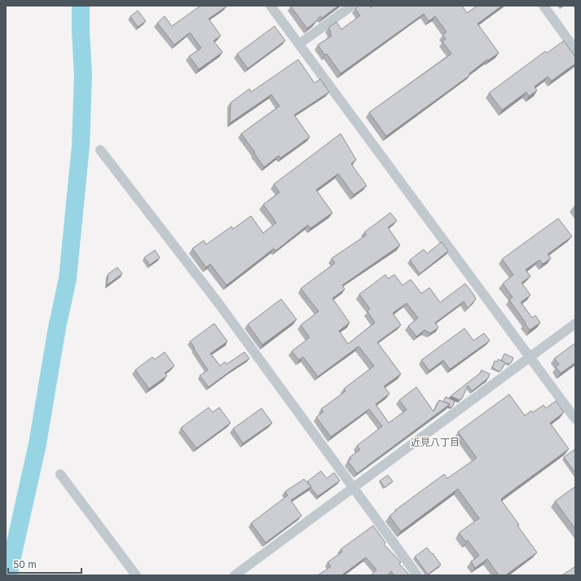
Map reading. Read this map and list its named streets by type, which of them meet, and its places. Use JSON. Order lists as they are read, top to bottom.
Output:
{
  "districts": ["近見八丁目"],
  "scale_bar": "50 m"
}
